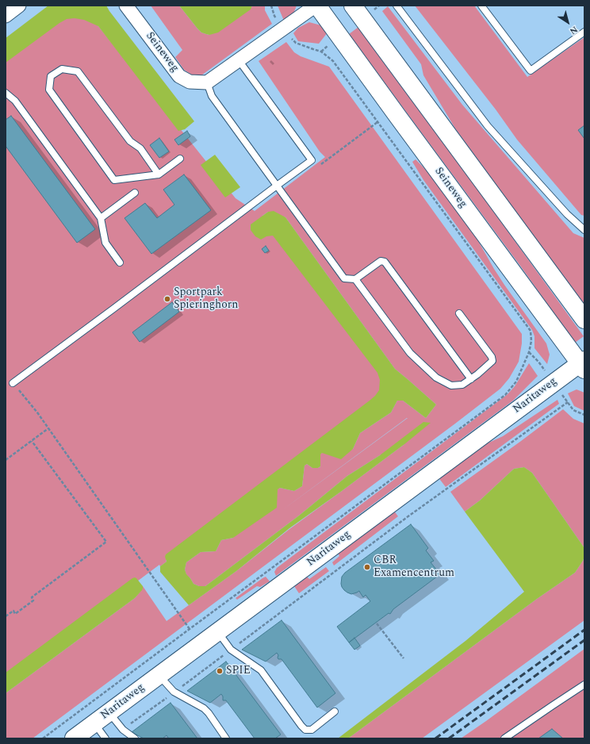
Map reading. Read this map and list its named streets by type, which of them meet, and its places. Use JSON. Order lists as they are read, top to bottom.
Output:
{
  "streets": {
    "main road": ["Seineweg", "Naritaweg"]
  },
  "crossings": [
    ["Seineweg", "Naritaweg"]
  ],
  "places": ["Sportpark Spieringhorn", "CBR Examencentrum", "SPIE"],
  "north": "bottom right"
}
